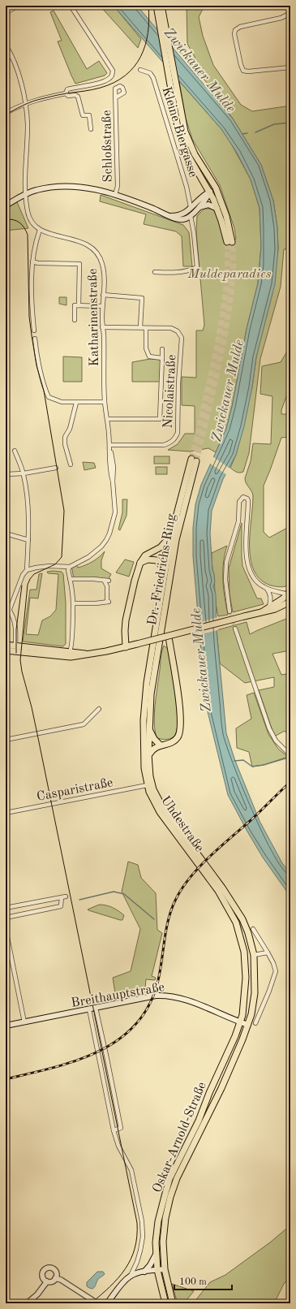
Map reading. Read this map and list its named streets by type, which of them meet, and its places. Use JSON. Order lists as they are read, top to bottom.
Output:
{
  "streets": {
    "main road": [
      "Dr.-Friedrichs-Ring",
      "Uhdestraße",
      "Breithauptstraße",
      "Oskar-Arnold-Straße"
    ],
    "street": [
      "Kleine Biergasse",
      "Schloßstraße",
      "Katharinenstraße",
      "Nicolaistraße",
      "Casparistraße"
    ]
  },
  "crossings": [
    ["Katharinenstraße", "Nicolaistraße"],
    ["Dr.-Friedrichs-Ring", "Uhdestraße"],
    ["Casparistraße", "Uhdestraße"],
    ["Uhdestraße", "Breithauptstraße"],
    ["Uhdestraße", "Oskar-Arnold-Straße"],
    ["Breithauptstraße", "Oskar-Arnold-Straße"]
  ],
  "water": ["Zwickauer Mulde"],
  "parks": ["Muldeparadies"],
  "scale_bar": "100 m"
}
